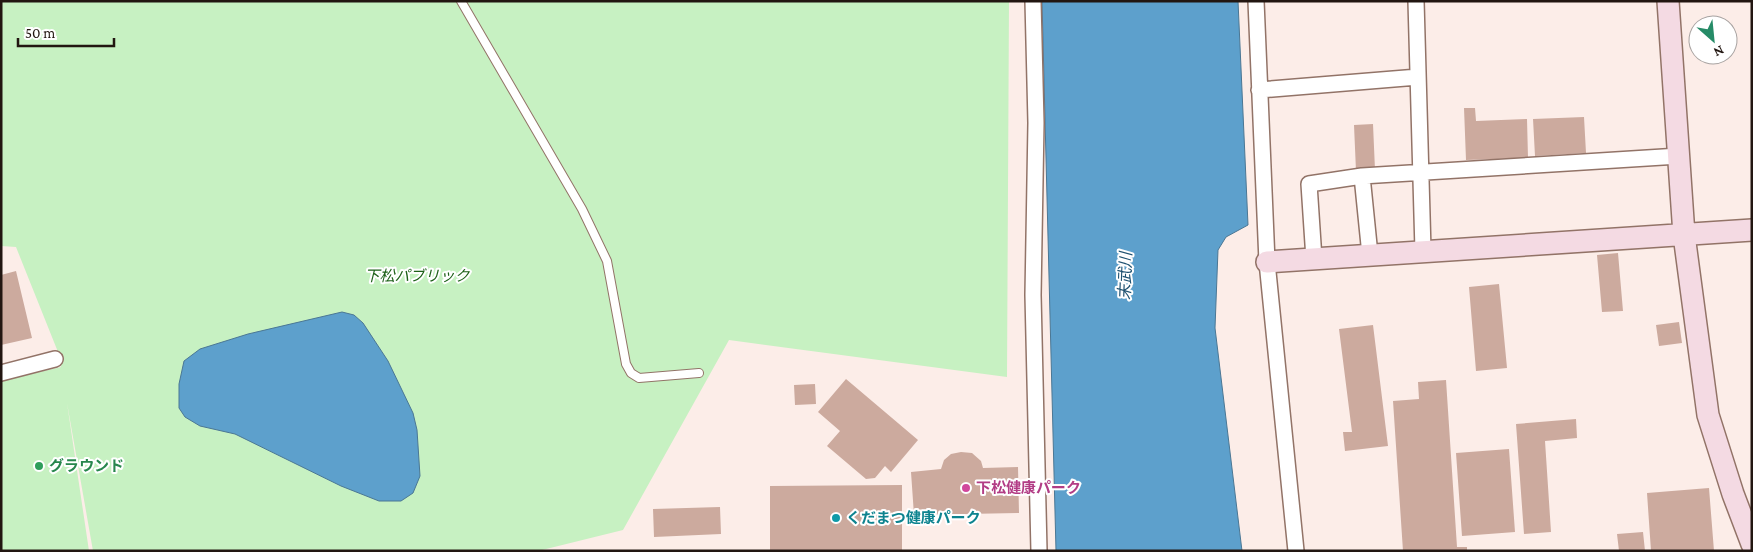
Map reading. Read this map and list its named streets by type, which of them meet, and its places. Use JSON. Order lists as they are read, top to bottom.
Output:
{
  "water": ["末武川"],
  "parks": ["下松パブリック"],
  "places": ["グラウンド", "下松健康パーク", "くだまつ健康パーク"],
  "scale_bar": "50 m",
  "north": "bottom right"
}
